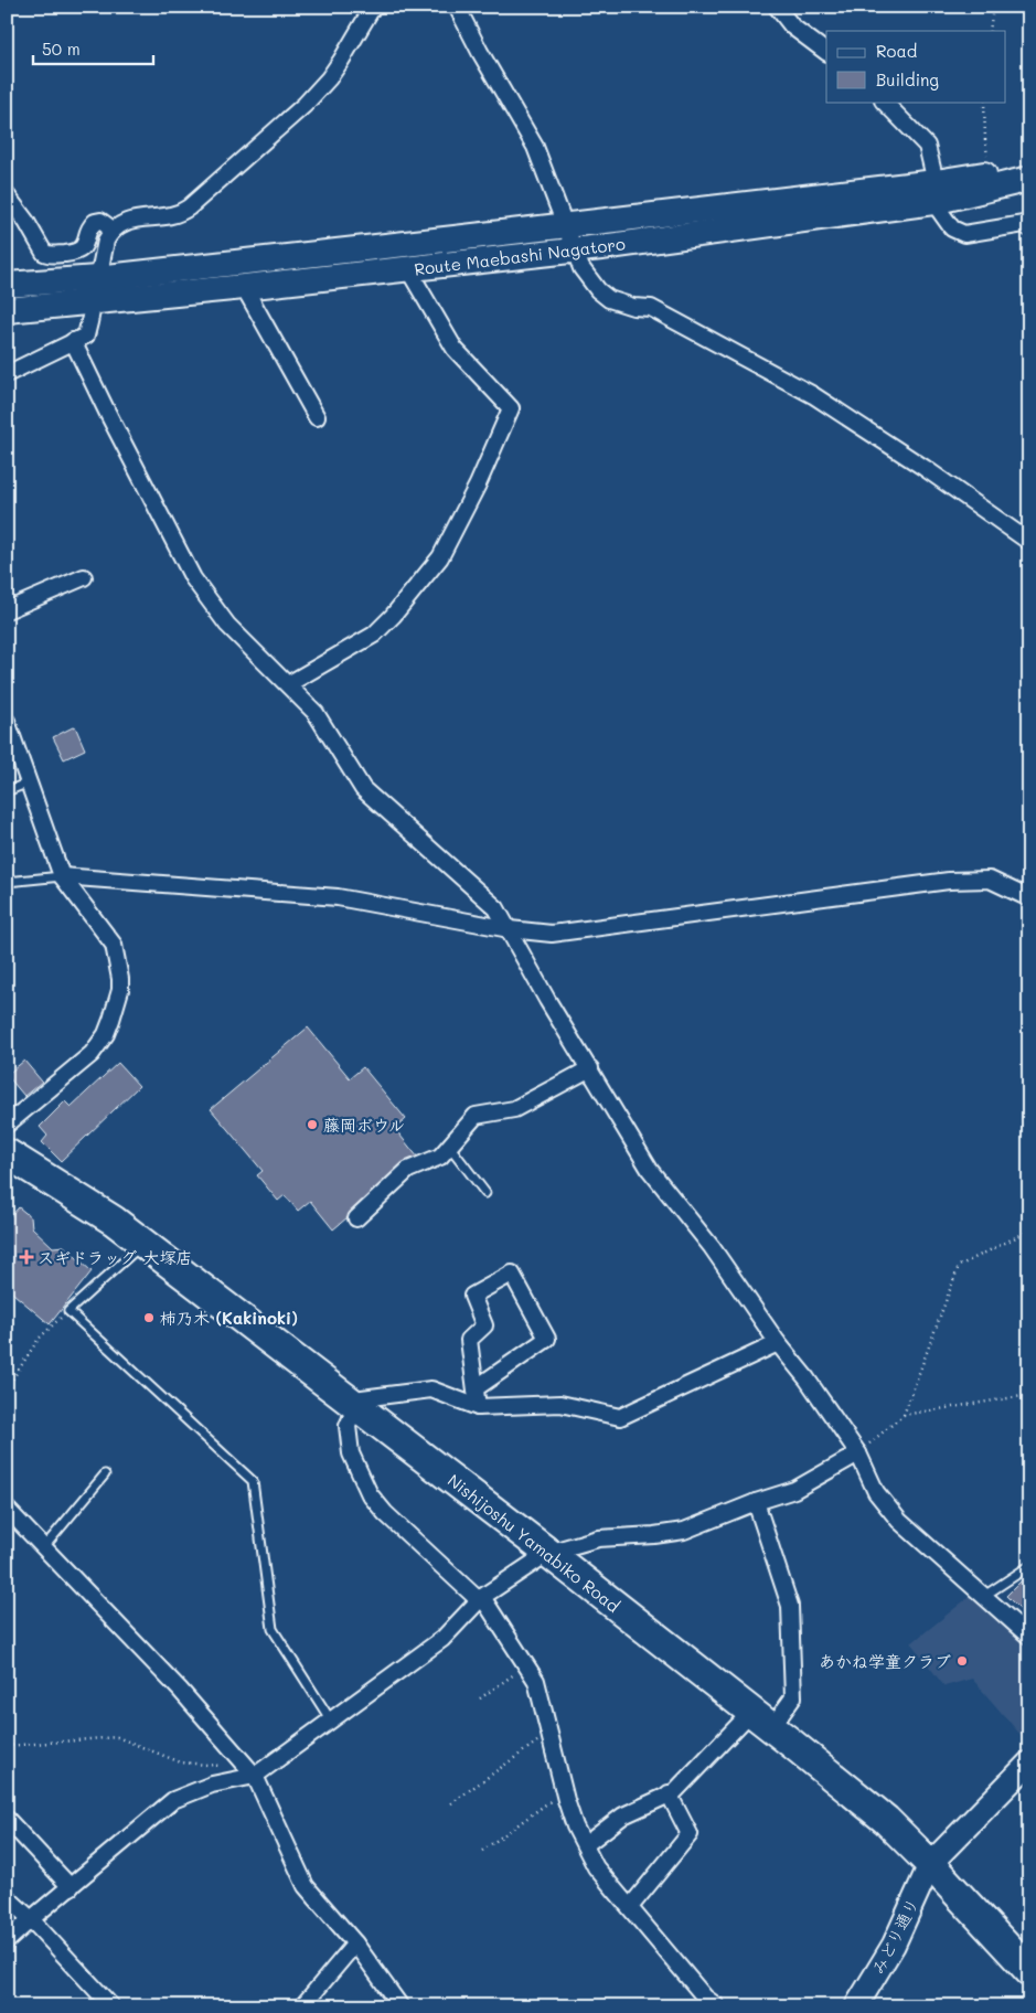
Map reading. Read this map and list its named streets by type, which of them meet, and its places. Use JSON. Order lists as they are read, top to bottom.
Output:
{
  "streets": {
    "highway": ["Nishijoshu Yamabiko Road"],
    "main road": ["Route Maebashi Nagatoro"],
    "street": ["みどり通り"]
  },
  "crossings": [
    ["Nishijoshu Yamabiko Road", "みどり通り"]
  ],
  "places": {
    "other": ["藤岡ボウル", "柿乃木 (Kakinoki)", "あかね学童クラブ"],
    "health": ["スギドラッグ 大塚店"]
  },
  "legend": ["Road", "Building"],
  "scale_bar": "50 m"
}
